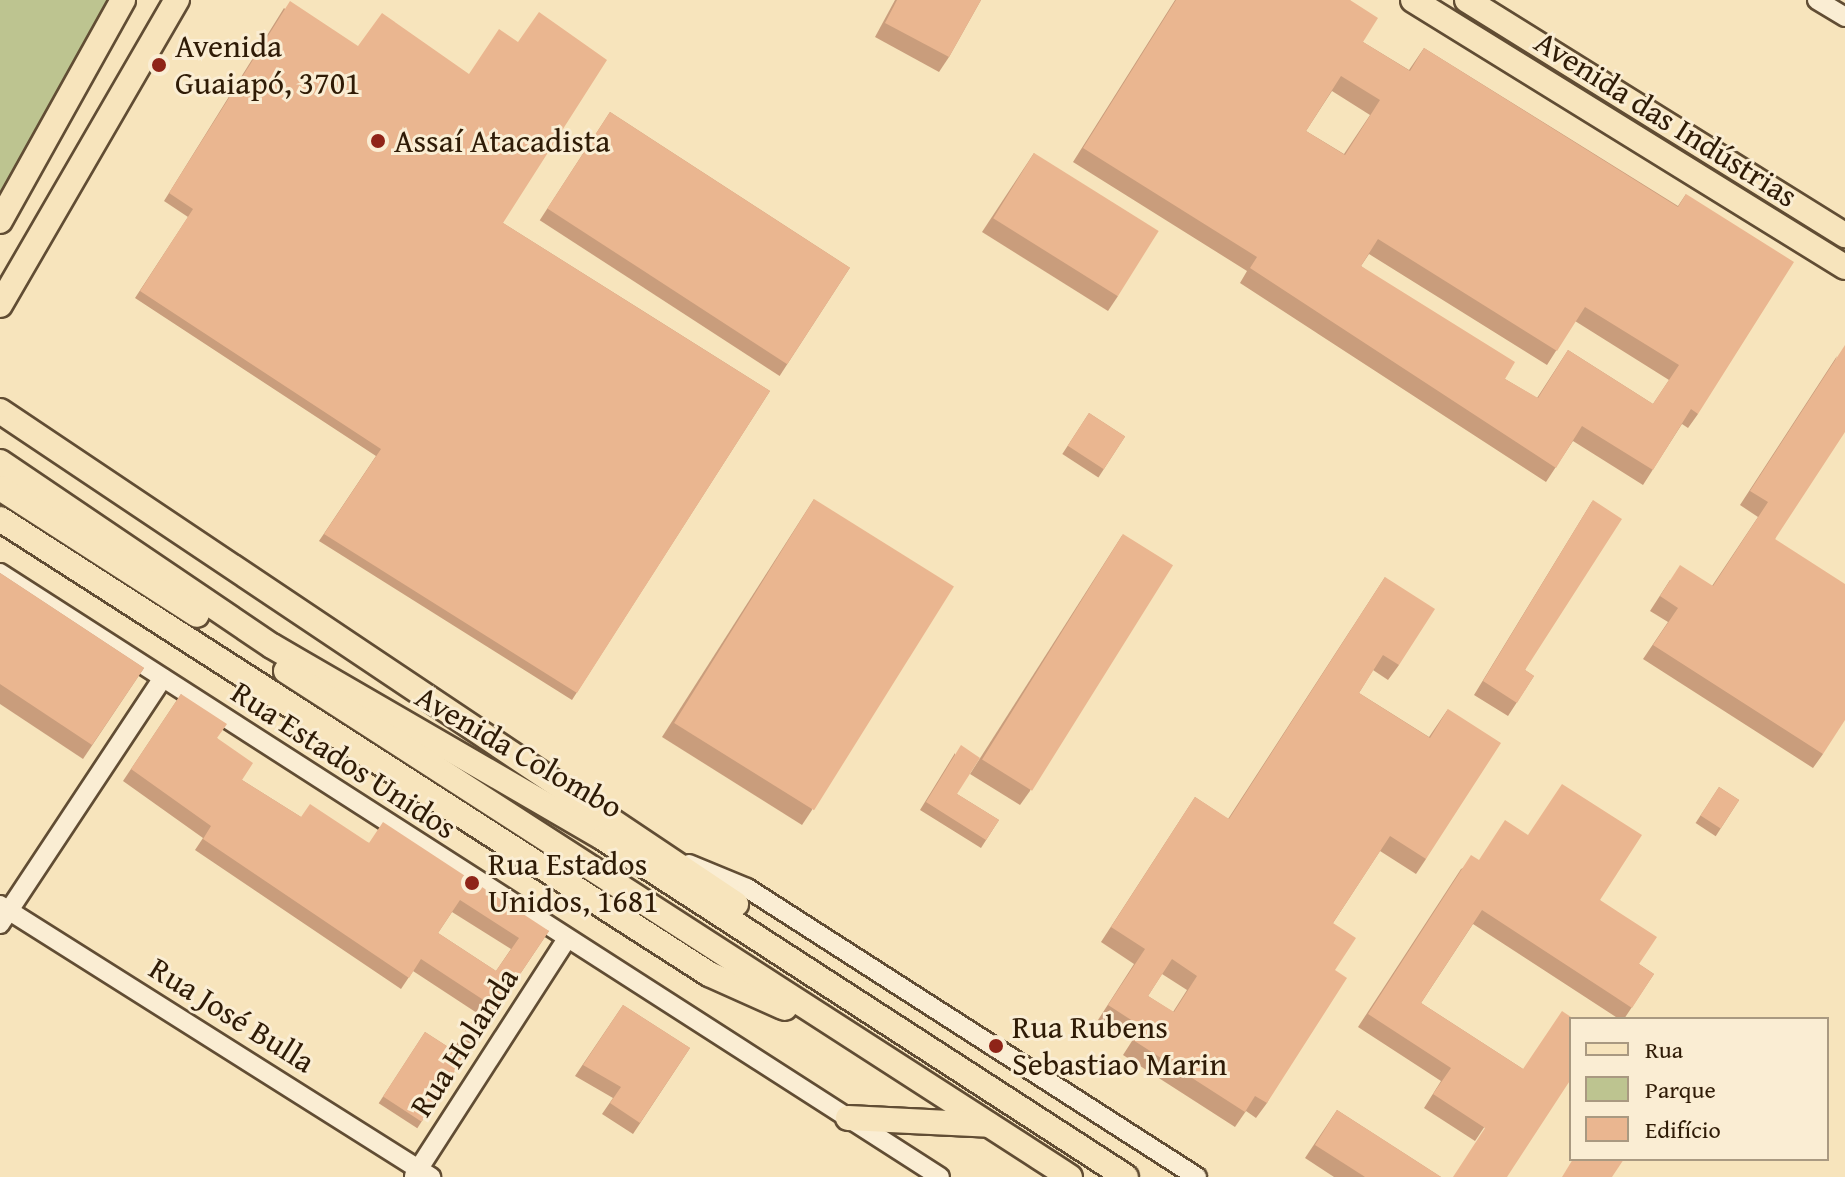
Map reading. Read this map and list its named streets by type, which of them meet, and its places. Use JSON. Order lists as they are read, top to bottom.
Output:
{
  "streets": {
    "main road": ["Avenida das Indústrias", "Avenida Colombo"],
    "street": ["Rua Estados Unidos", "Rua José Bulla", "Rua Holanda"]
  },
  "crossings": [
    ["Rua Estados Unidos", "Rua Holanda"],
    ["Rua José Bulla", "Rua Holanda"]
  ],
  "places": [
    "Avenida Guaiapó, 3701",
    "Assaí Atacadista",
    "Rua Estados Unidos, 1681",
    "Rua Rubens Sebastiao Marin"
  ],
  "legend": ["Rua", "Parque", "Edifício"]
}
